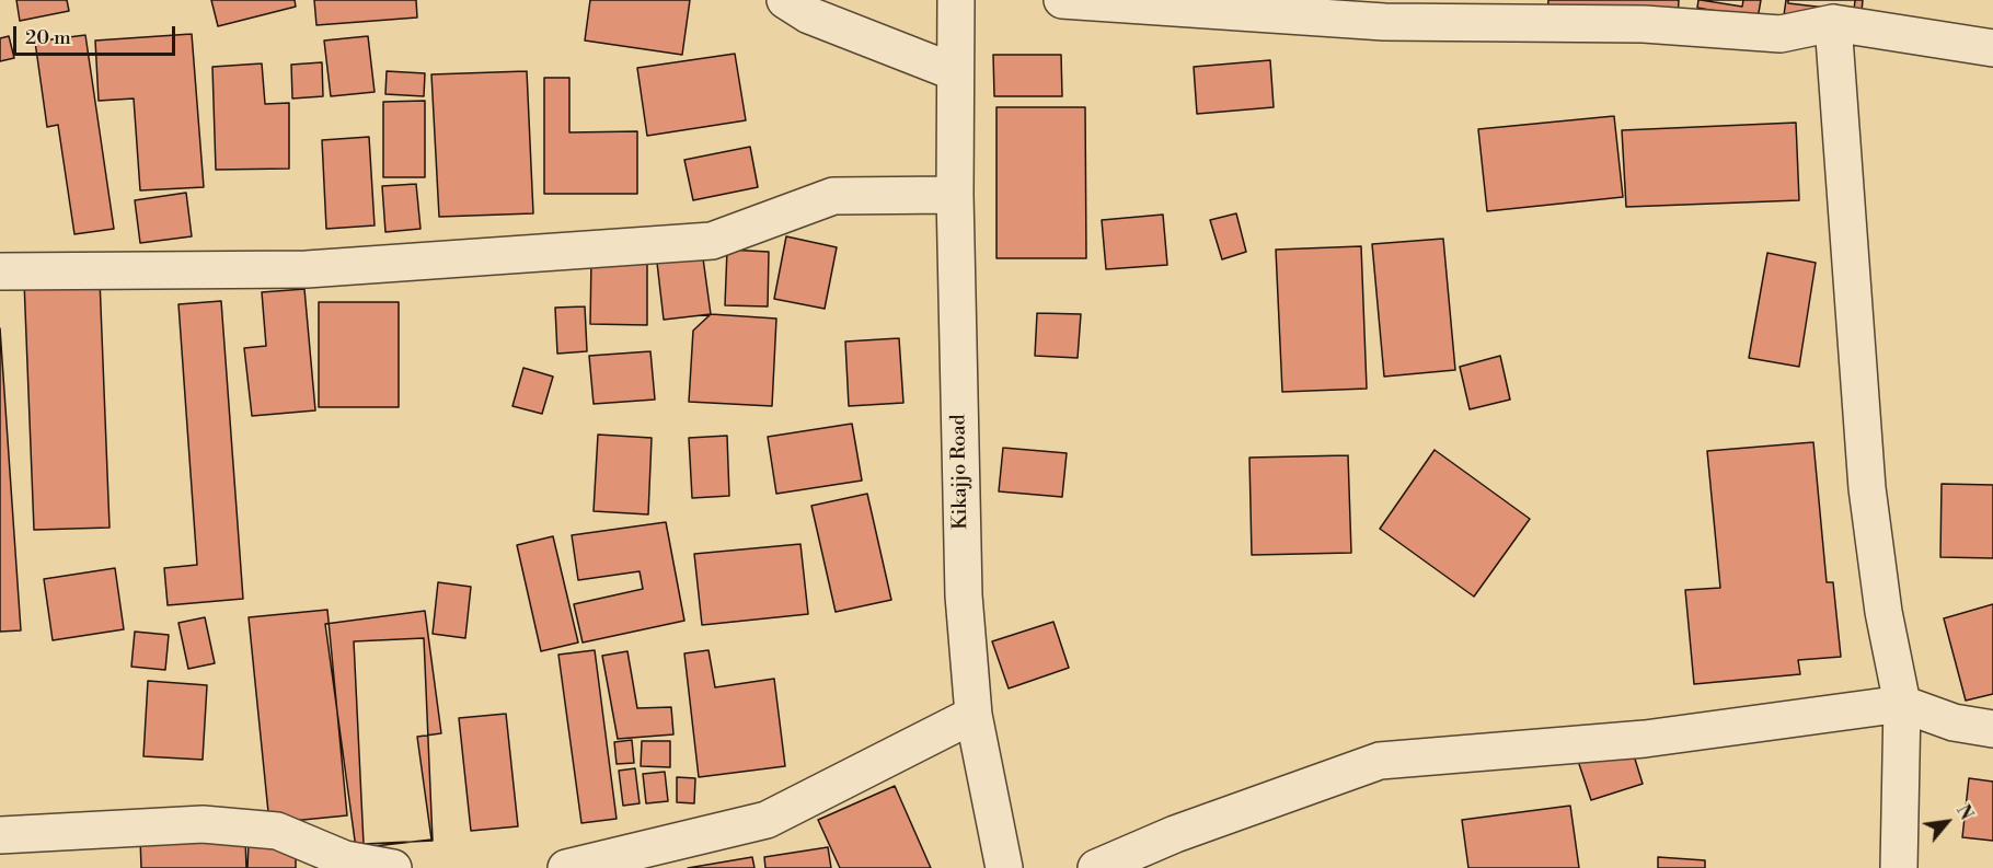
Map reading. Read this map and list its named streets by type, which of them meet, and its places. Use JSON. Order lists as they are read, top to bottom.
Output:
{
  "streets": {
    "street": ["Kikajjo Road"]
  },
  "scale_bar": "20 m",
  "north": "top right"
}
